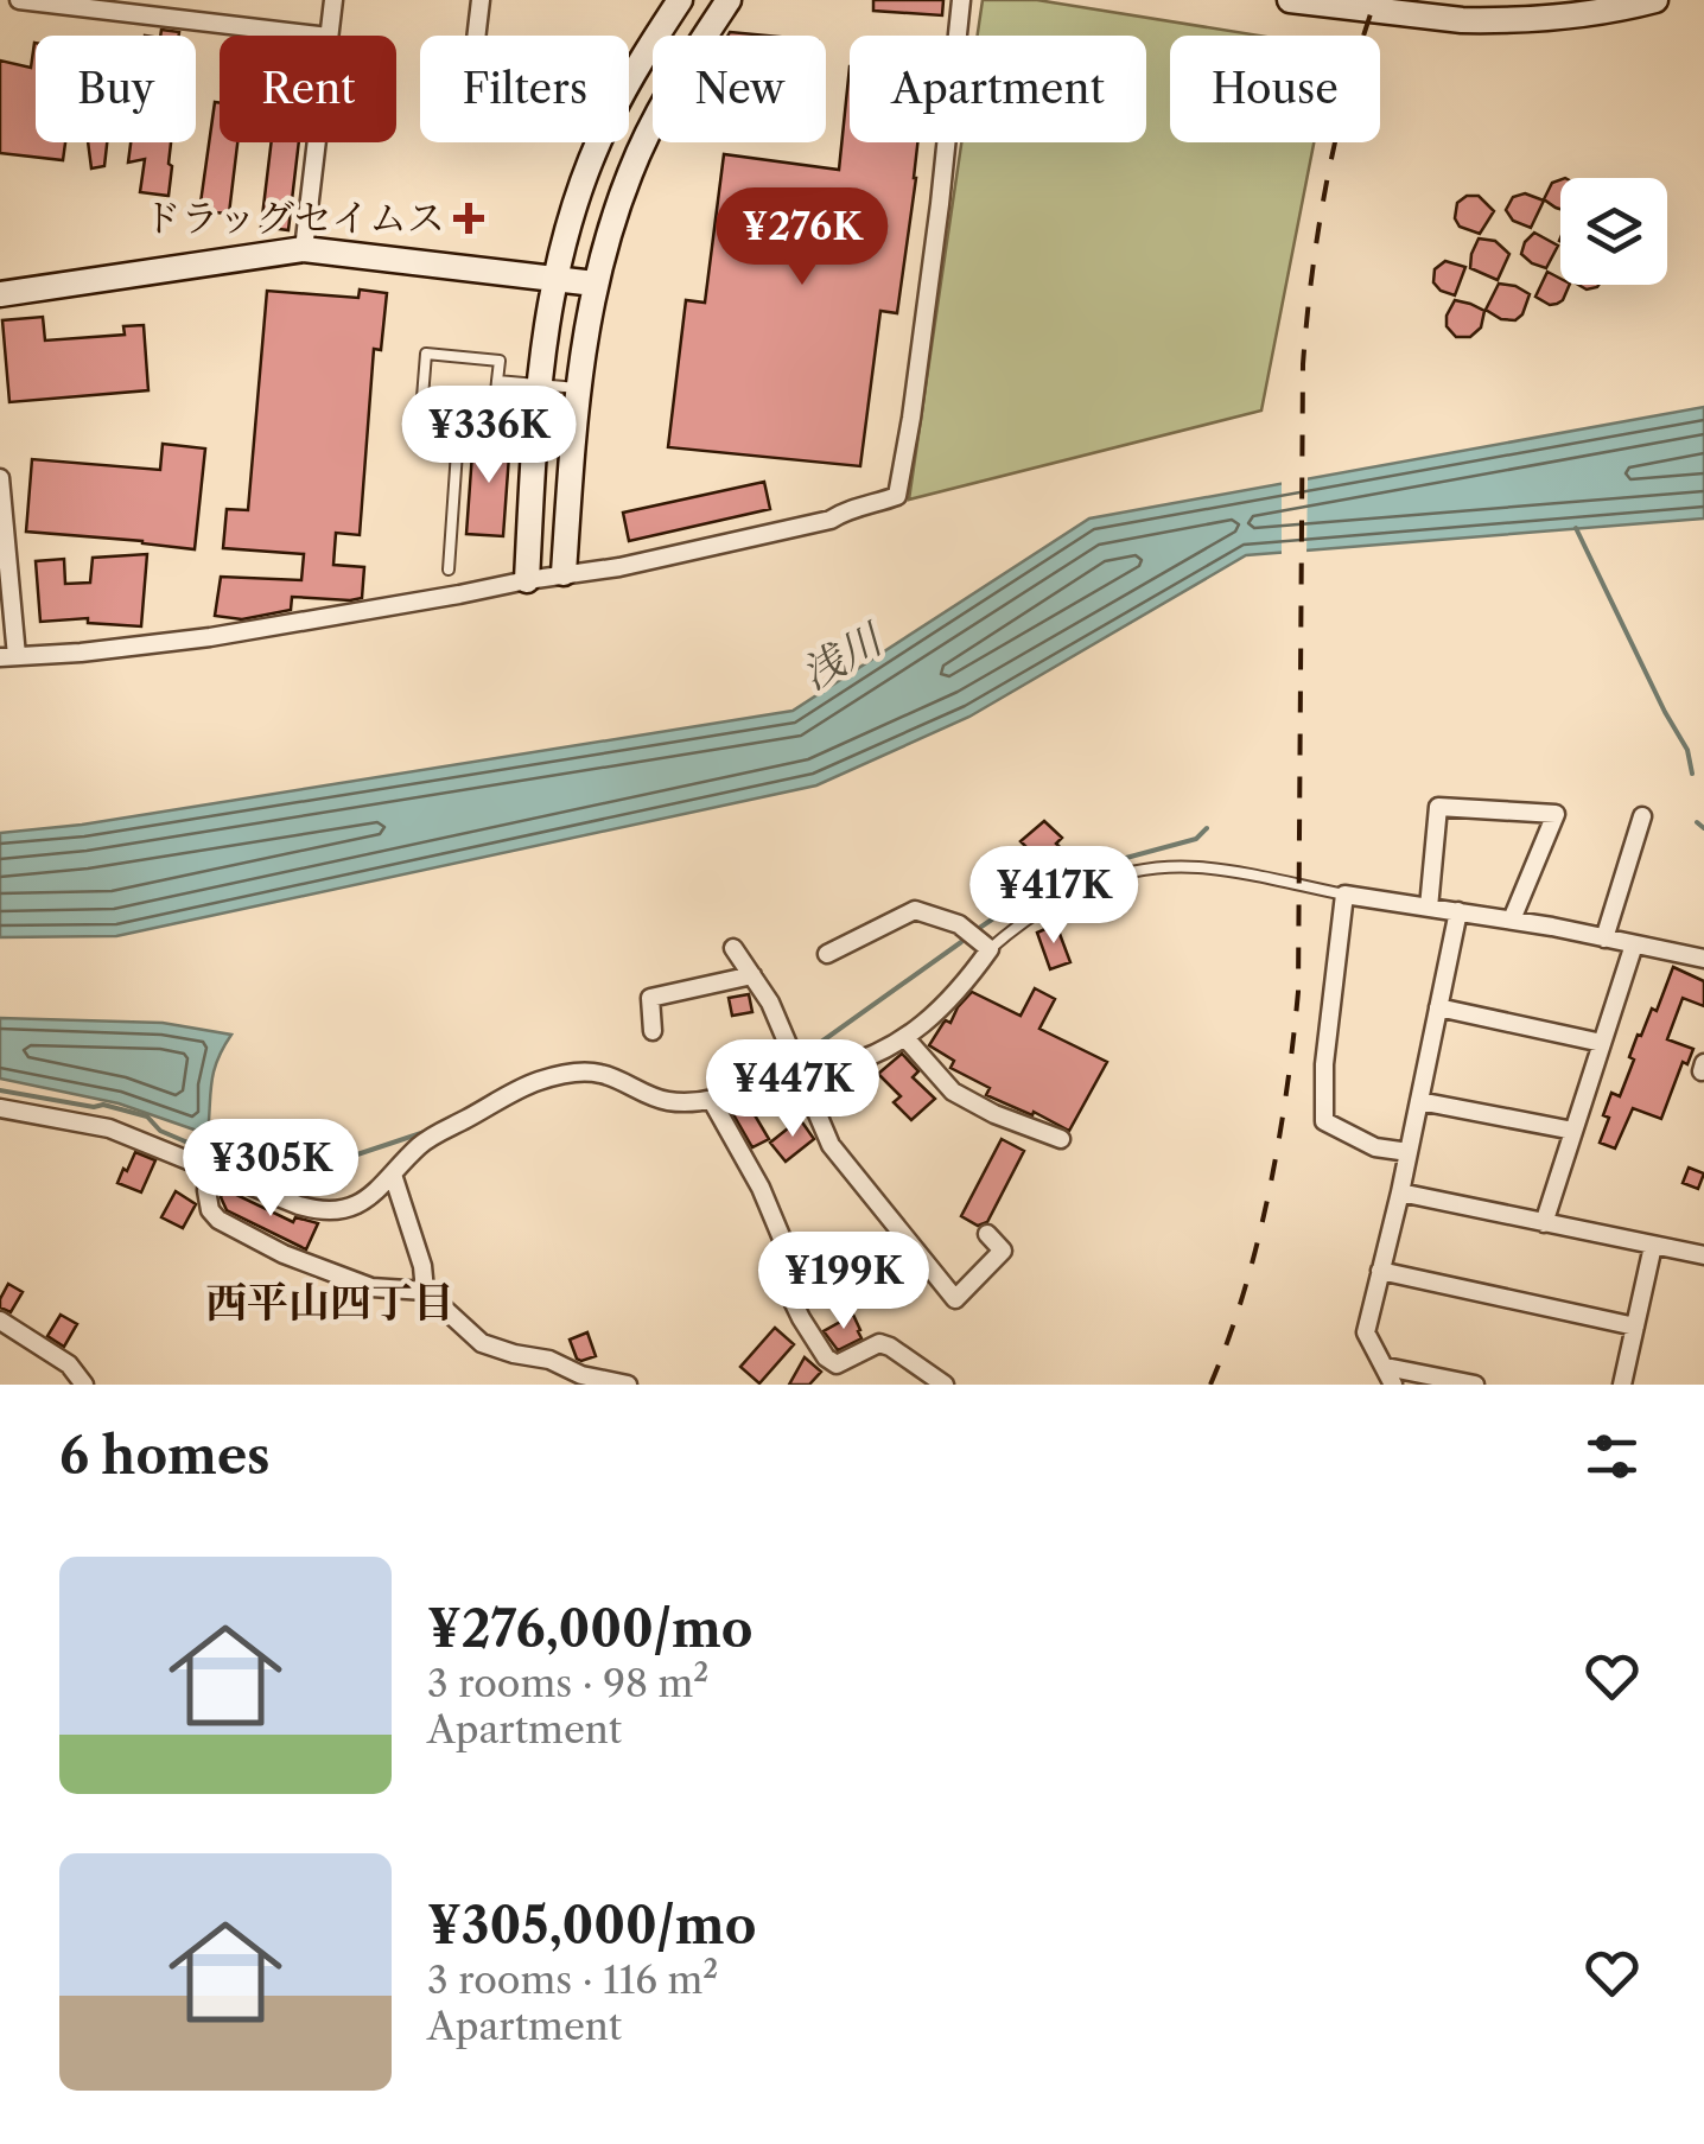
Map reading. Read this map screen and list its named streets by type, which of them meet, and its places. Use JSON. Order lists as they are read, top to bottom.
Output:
{
  "districts": ["西平山四丁目"],
  "water": ["浅川"],
  "places": {
    "health": ["ドラッグセイムス"]
  },
  "page": {
    "chip": [
      "Buy",
      "Rent",
      "Filters",
      "New",
      "Apartment",
      "House"
    ],
    "price": [
      "¥276K",
      "¥336K",
      "¥417K",
      "¥447K",
      "¥305K",
      "¥199K"
    ],
    "heading": "6 homes",
    "list": [
      {
        "name": "¥276,000/mo",
        "note": "3 rooms · 98 m² · Apartment"
      },
      {
        "name": "¥305,000/mo",
        "note": "3 rooms · 116 m² · Apartment"
      }
    ]
  }
}
